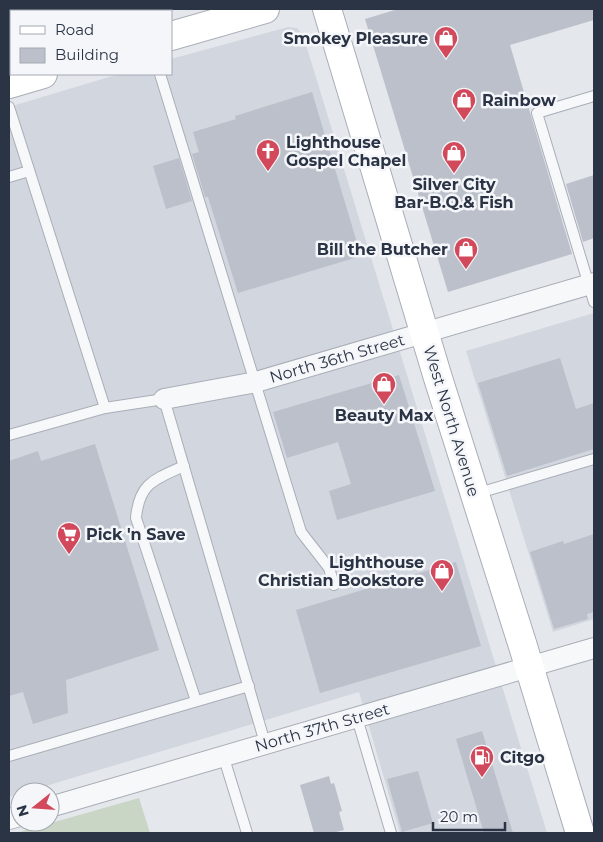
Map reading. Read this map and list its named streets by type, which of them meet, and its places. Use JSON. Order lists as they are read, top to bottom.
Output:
{
  "streets": {
    "main road": ["West North Avenue"],
    "street": ["North 36th Street", "North 37th Street"]
  },
  "crossings": [
    ["North 36th Street", "West North Avenue"],
    ["West North Avenue", "North 37th Street"]
  ],
  "places": {
    "shop": [
      "Smokey Pleasure",
      "Rainbow",
      "Silver City Bar-B.Q.& Fish",
      "Bill the Butcher",
      "Beauty Max",
      "Lighthouse Christian Bookstore"
    ],
    "church": ["Lighthouse Gospel Chapel"],
    "supermarket": ["Pick 'n Save"],
    "fuel station": ["Citgo"]
  },
  "legend": ["Road", "Building"],
  "scale_bar": "20 m",
  "north": "left"
}
